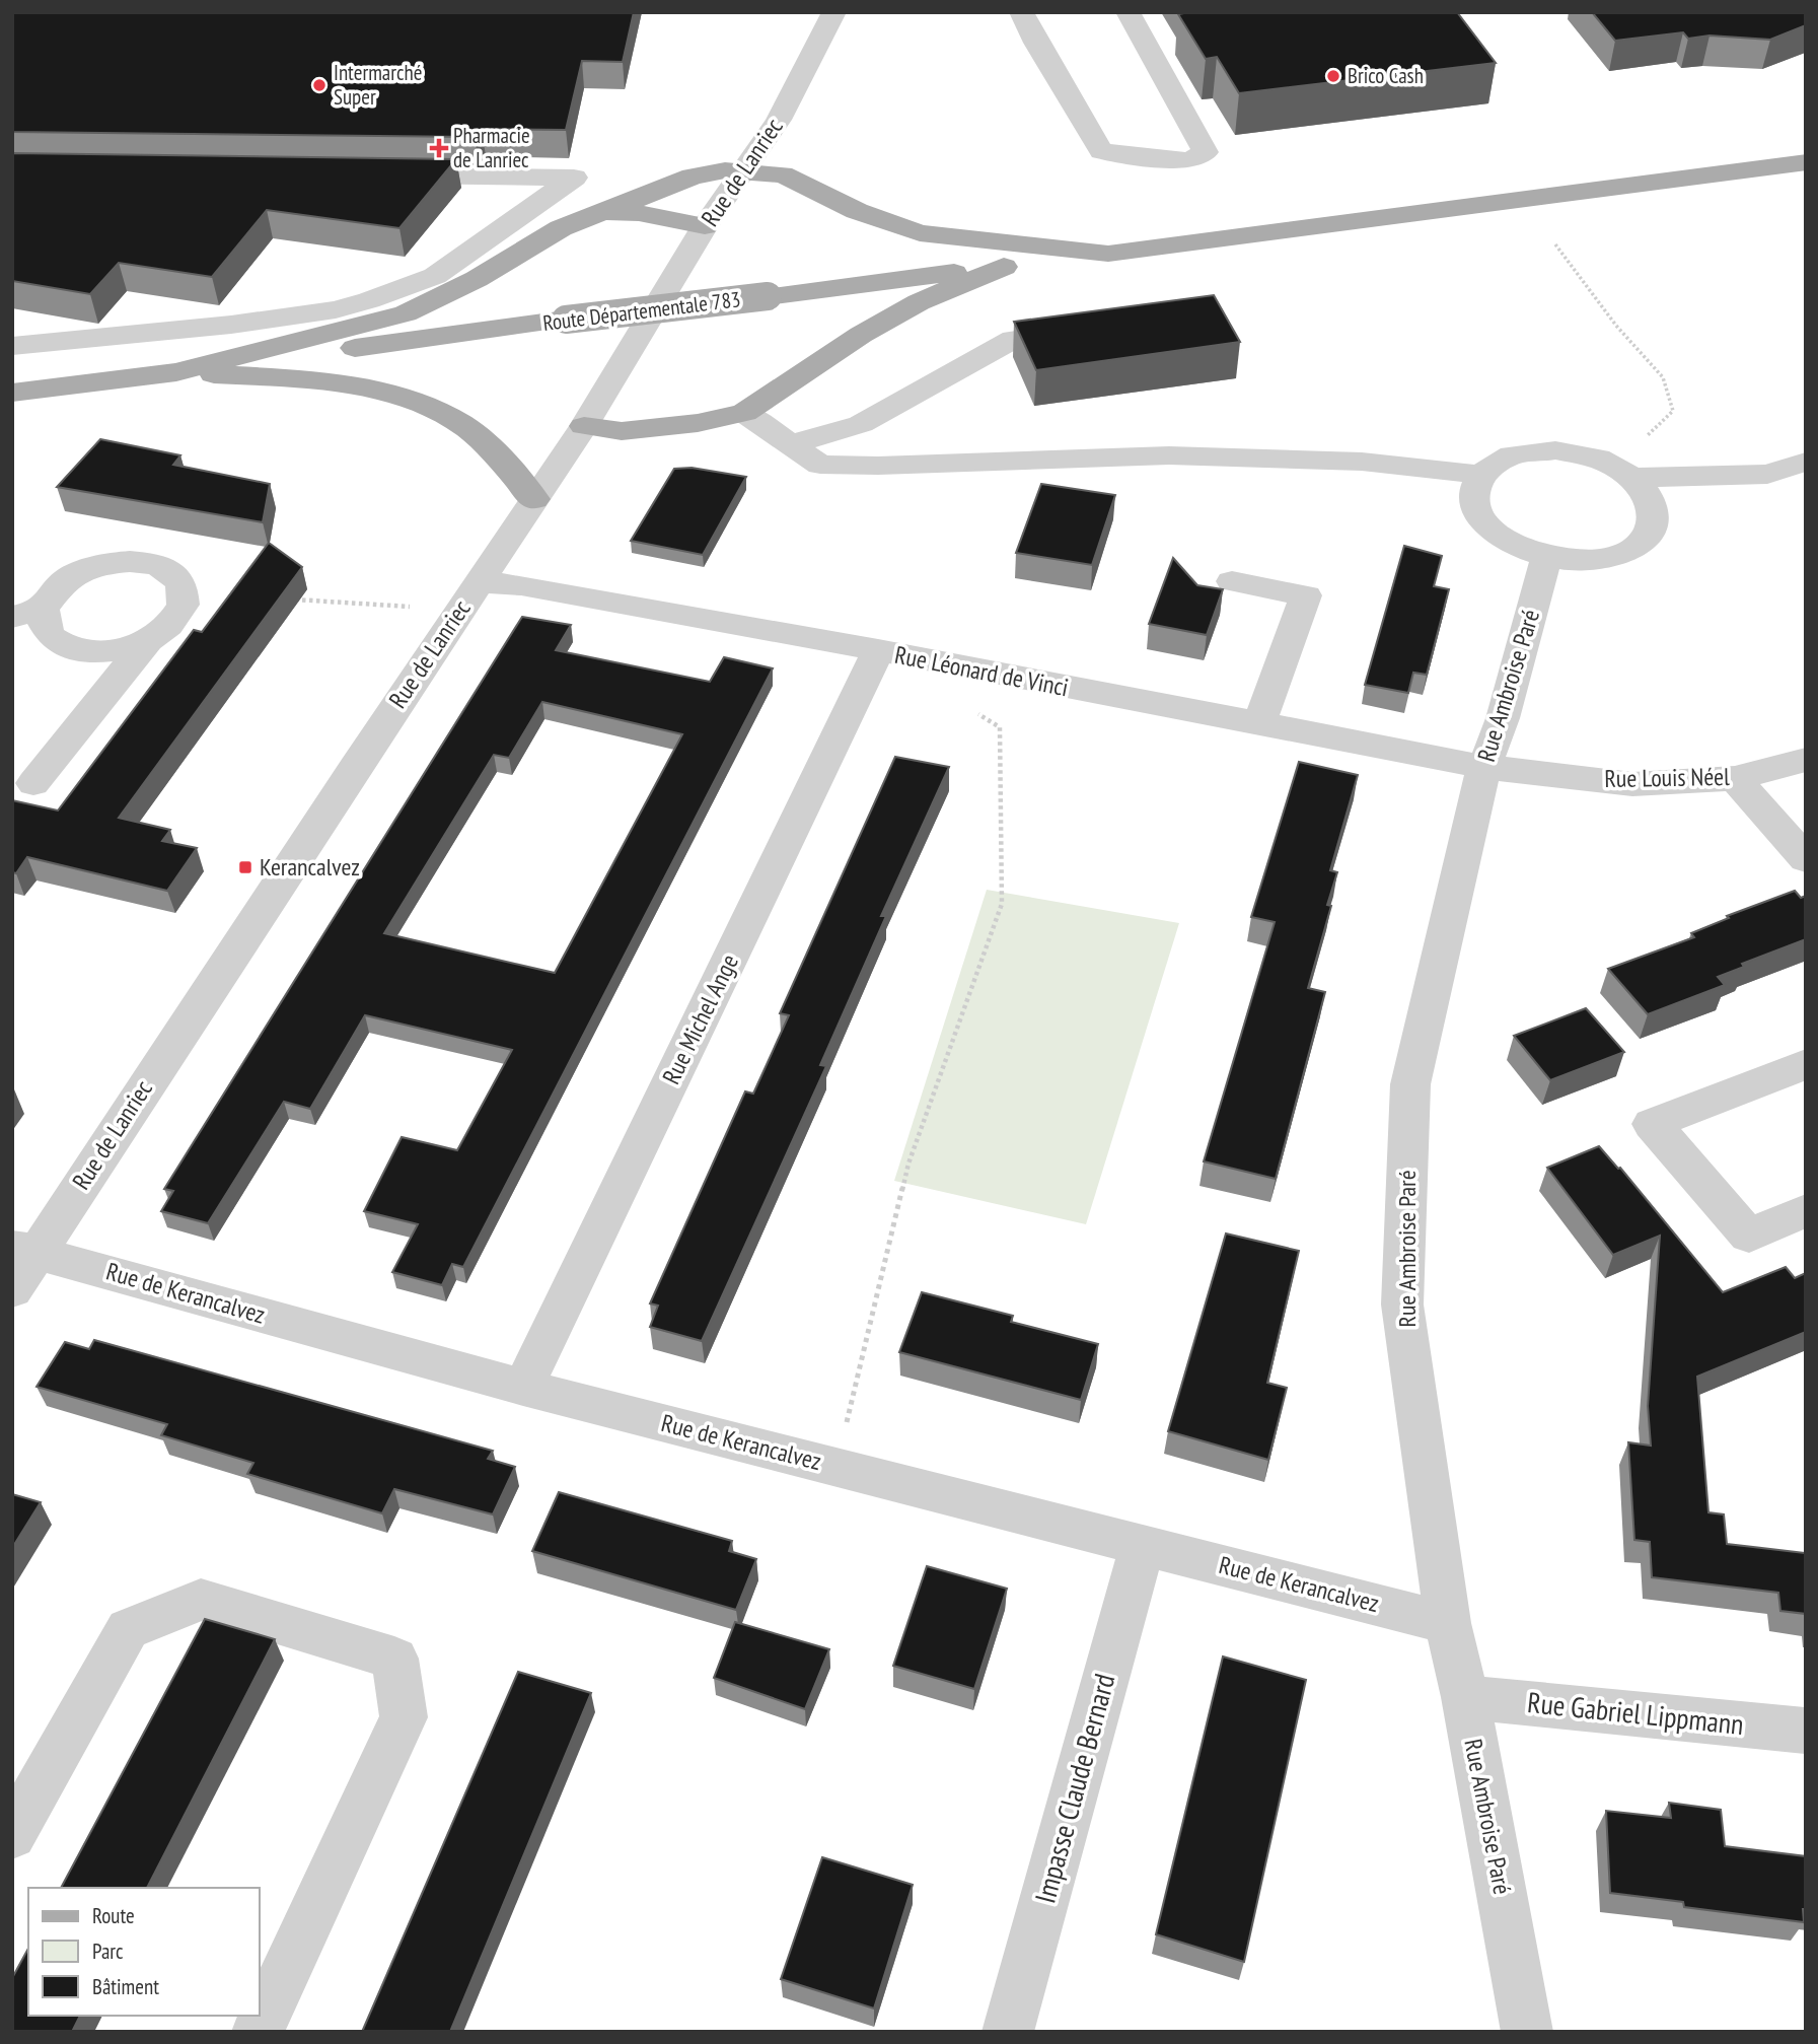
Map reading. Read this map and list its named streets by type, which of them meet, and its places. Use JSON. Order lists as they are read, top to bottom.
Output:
{
  "streets": {
    "main road": ["Route Départementale 783"],
    "street": [
      "Rue de Lanriec",
      "Rue Léonard de Vinci",
      "Rue Ambroise Paré",
      "Rue Louis Néel",
      "Rue Michel Ange",
      "Rue de Kerancalvez",
      "Rue Gabriel Lippmann",
      "Impasse Claude Bernard"
    ]
  },
  "crossings": [
    ["Rue de Lanriec", "Rue Léonard de Vinci"],
    ["Rue de Lanriec", "Rue de Kerancalvez"],
    ["Rue Léonard de Vinci", "Rue Ambroise Paré"],
    ["Rue Léonard de Vinci", "Rue Louis Néel"],
    ["Rue Léonard de Vinci", "Rue Michel Ange"],
    ["Rue Ambroise Paré", "Rue Louis Néel"],
    ["Rue Ambroise Paré", "Rue de Kerancalvez"],
    ["Rue Ambroise Paré", "Rue Gabriel Lippmann"],
    ["Rue Michel Ange", "Rue de Kerancalvez"],
    ["Rue de Kerancalvez", "Impasse Claude Bernard"]
  ],
  "places": {
    "other": ["Brico Cash", "Intermarché Super"],
    "health": ["Pharmacie de Lanriec"],
    "transit": ["Kerancalvez"]
  },
  "legend": ["Route", "Parc", "Bâtiment"]
}
